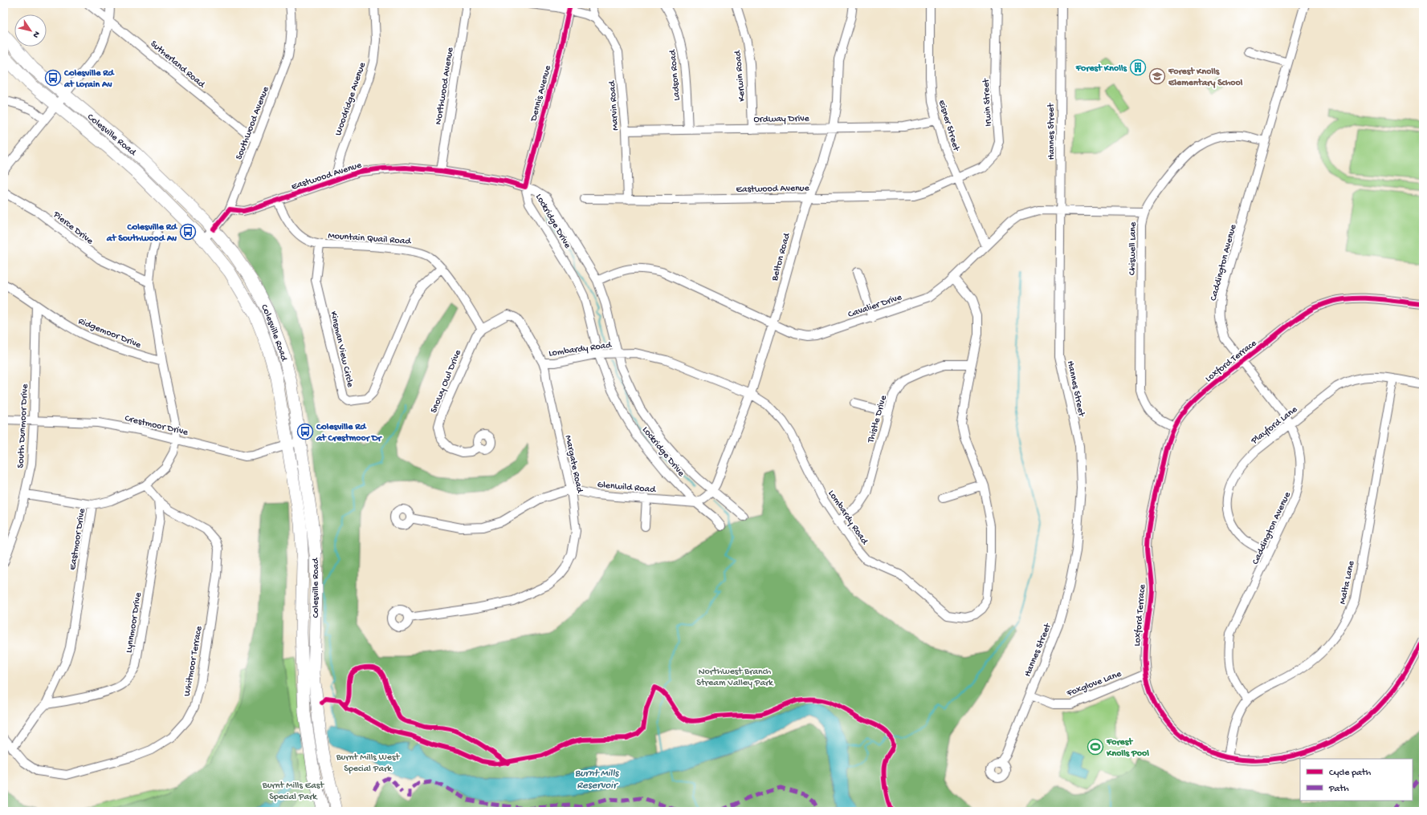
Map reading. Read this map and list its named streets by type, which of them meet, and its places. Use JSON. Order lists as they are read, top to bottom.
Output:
{
  "streets": {
    "highway": ["Colesville Road"],
    "street": [
      "Sutherland Road",
      "Ladson Road",
      "Kerwin Road",
      "Northwood Avenue",
      "Dennis Avenue",
      "Woodridge Avenue",
      "Irwin Street",
      "Marvin Road",
      "Ordway Drive",
      "Southwood Avenue",
      "Eisner Street",
      "Hannes Street",
      "Eastwood Avenue",
      "Lockridge Drive",
      "Pierce Drive",
      "Mountain Quail Road",
      "Chiswell Lane",
      "Belton Road",
      "Caddington Avenue",
      "Cavalier Drive",
      "Ridgemoor Drive",
      "Lombardy Road",
      "Kinsman View Circle",
      "Loxford Terrace",
      "Snowy Owl Drive",
      "Thistle Drive",
      "Crestmoor Drive",
      "Playford Lane",
      "South Dunmoor Drive",
      "Margate Road",
      "Glenwild Road",
      "Eastmoor Drive",
      "Malta Lane",
      "Lynnmoor Drive",
      "Whitmoor Terrace",
      "Foxglove Lane"
    ]
  },
  "crossings": [
    ["Sutherland Road", "Southwood Avenue"],
    ["Ladson Road", "Ordway Drive"],
    ["Kerwin Road", "Ordway Drive"],
    ["Northwood Avenue", "Eastwood Avenue"],
    ["Dennis Avenue", "Marvin Road"],
    ["Dennis Avenue", "Eastwood Avenue"],
    ["Dennis Avenue", "Lockridge Drive"],
    ["Woodridge Avenue", "Eastwood Avenue"],
    ["Irwin Street", "Eisner Street"],
    ["Irwin Street", "Eastwood Avenue"],
    ["Marvin Road", "Ordway Drive"],
    ["Marvin Road", "Eastwood Avenue"],
    ["Ordway Drive", "Eisner Street"],
    ["Ordway Drive", "Belton Road"],
    ["Southwood Avenue", "Colesville Road"],
    ["Southwood Avenue", "Eastwood Avenue"],
    ["Eisner Street", "Eastwood Avenue"],
    ["Eisner Street", "Cavalier Drive"],
    ["Hannes Street", "Cavalier Drive"],
    ["Hannes Street", "Foxglove Lane"],
    ["Colesville Road", "Crestmoor Drive"],
    ["Eastwood Avenue", "Lockridge Drive"],
    ["Eastwood Avenue", "Mountain Quail Road"],
    ["Eastwood Avenue", "Belton Road"],
    ["Lockridge Drive", "Belton Road"],
    ["Lockridge Drive", "Cavalier Drive"],
    ["Lockridge Drive", "Lombardy Road"],
    ["Lockridge Drive", "Glenwild Road"],
    ["Pierce Drive", "Eastmoor Drive"],
    ["Mountain Quail Road", "Kinsman View Circle"],
    ["Mountain Quail Road", "Snowy Owl Drive"],
    ["Mountain Quail Road", "Margate Road"],
    ["Chiswell Lane", "Caddington Avenue"],
    ["Chiswell Lane", "Cavalier Drive"],
    ["Chiswell Lane", "Loxford Terrace"],
    ["Belton Road", "Cavalier Drive"],
    ["Belton Road", "Lombardy Road"],
    ["Belton Road", "Glenwild Road"],
    ["Caddington Avenue", "Loxford Terrace"],
    ["Caddington Avenue", "Playford Lane"],
    ["Caddington Avenue", "Malta Lane"],
    ["Cavalier Drive", "Lombardy Road"],
    ["Ridgemoor Drive", "South Dunmoor Drive"],
    ["Ridgemoor Drive", "Eastmoor Drive"],
    ["Lombardy Road", "Thistle Drive"],
    ["Lombardy Road", "Margate Road"],
    ["Loxford Terrace", "Malta Lane"],
    ["Loxford Terrace", "Foxglove Lane"],
    ["Snowy Owl Drive", "Margate Road"],
    ["Crestmoor Drive", "South Dunmoor Drive"],
    ["Crestmoor Drive", "Eastmoor Drive"],
    ["Playford Lane", "Malta Lane"],
    ["Margate Road", "Glenwild Road"],
    ["Eastmoor Drive", "Lynnmoor Drive"],
    ["Eastmoor Drive", "Whitmoor Terrace"],
    ["Lynnmoor Drive", "Whitmoor Terrace"]
  ],
  "water": ["Burnt Mills Reservoir"],
  "parks": ["Northwest Branch Stream Valley Park", "Burnt Mills West Special Park", "Burnt Mills East Special Park"],
  "places": {
    "building": ["Forest Knolls"],
    "school or university": ["Forest Knolls Elementary School"],
    "bus stop": ["Colesville Rd at Lorain Av", "Colesville Rd at Southwood Av", "Colesville Rd at Crestmoor Dr"],
    "sports": ["Forest Knolls Pool"]
  },
  "legend": ["Cycle path", "Path"],
  "north": "bottom right"
}
